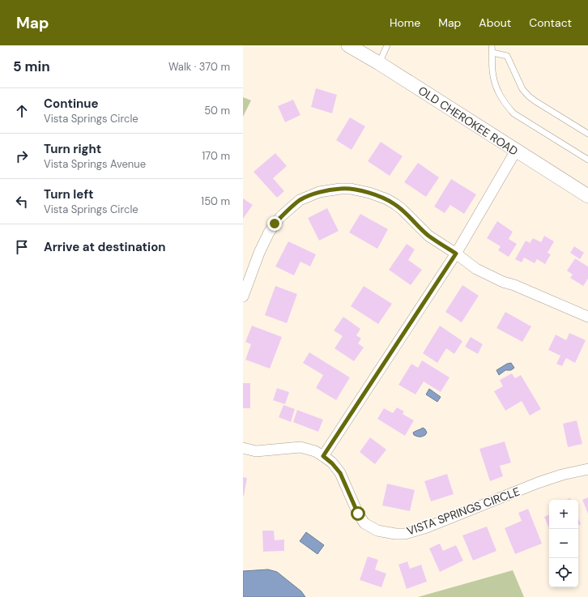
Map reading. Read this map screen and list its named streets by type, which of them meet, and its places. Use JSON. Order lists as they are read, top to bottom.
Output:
{
  "streets": {
    "street": ["OLD CHEROKEE ROAD", "VISTA SPRINGS CIRCLE"]
  },
  "page": {
    "header": "Map",
    "nav": [
      "Home",
      "Map",
      "About",
      "Contact"
    ],
    "heading": ["5 min", "Walk · 370 m"],
    "list": [
      ["Continue", "Vista Springs Circle", "50 m"],
      ["Turn right", "Vista Springs Avenue", "170 m"],
      ["Turn left", "Vista Springs Circle", "150 m"],
      "Arrive at destination"
    ],
    "map_buttons": ["+", "−"]
  }
}
